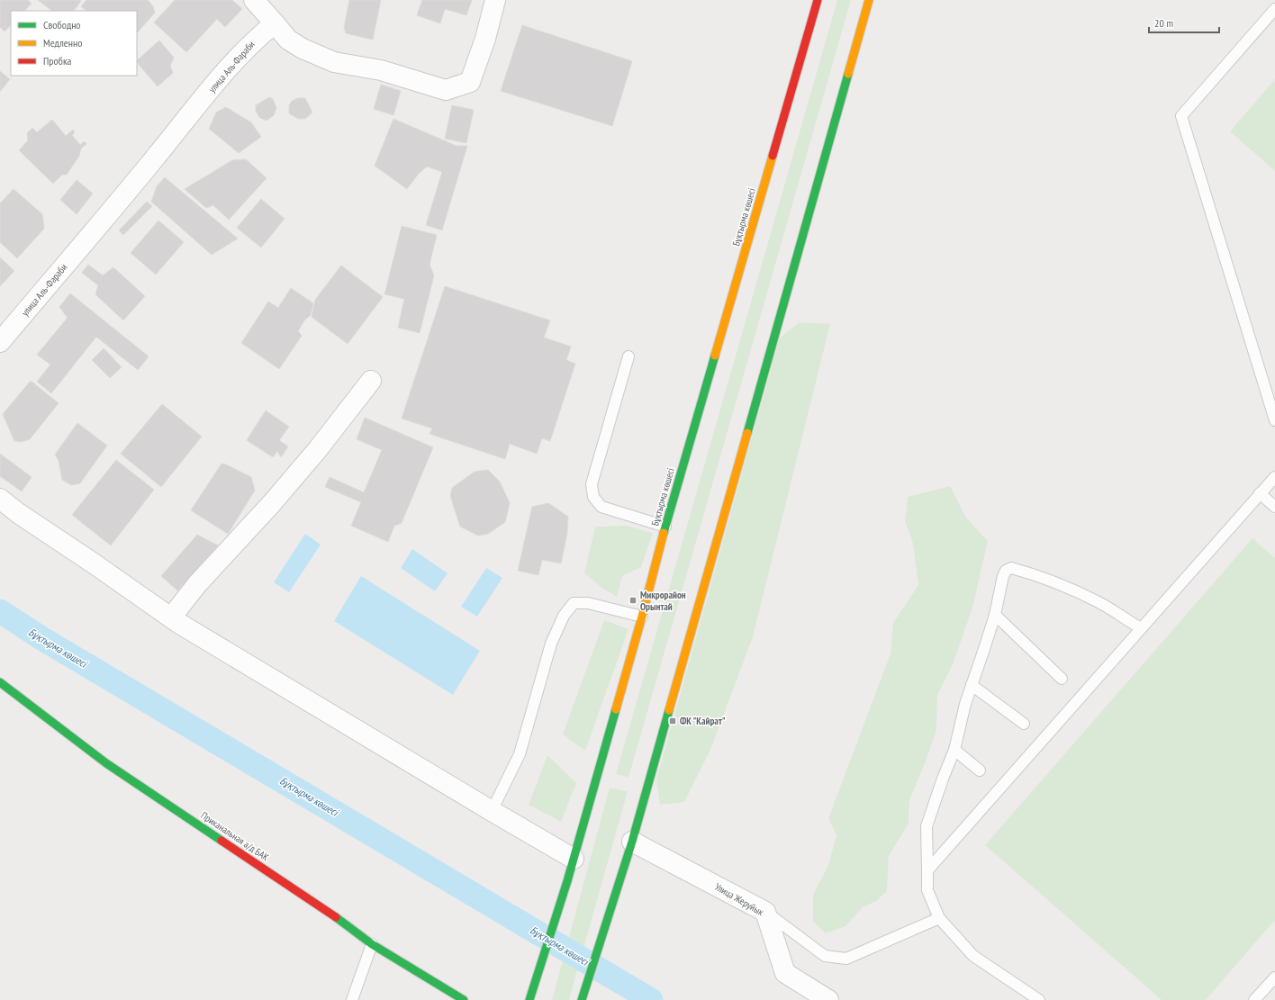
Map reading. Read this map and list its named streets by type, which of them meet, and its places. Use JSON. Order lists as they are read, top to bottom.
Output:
{
  "streets": {
    "main road": ["Бұқтырма көшесі", "Приканальная а/д БАК"],
    "street": ["улица Аль-Фараби", "Улица Жеруйык"]
  },
  "water": ["Бұқтырма көшесі"],
  "places": {
    "transit": ["Микрорайон Орынтай", "ФК \"Кайрат\""]
  },
  "legend": ["Свободно", "Медленно", "Пробка"],
  "scale_bar": "20 m"
}
